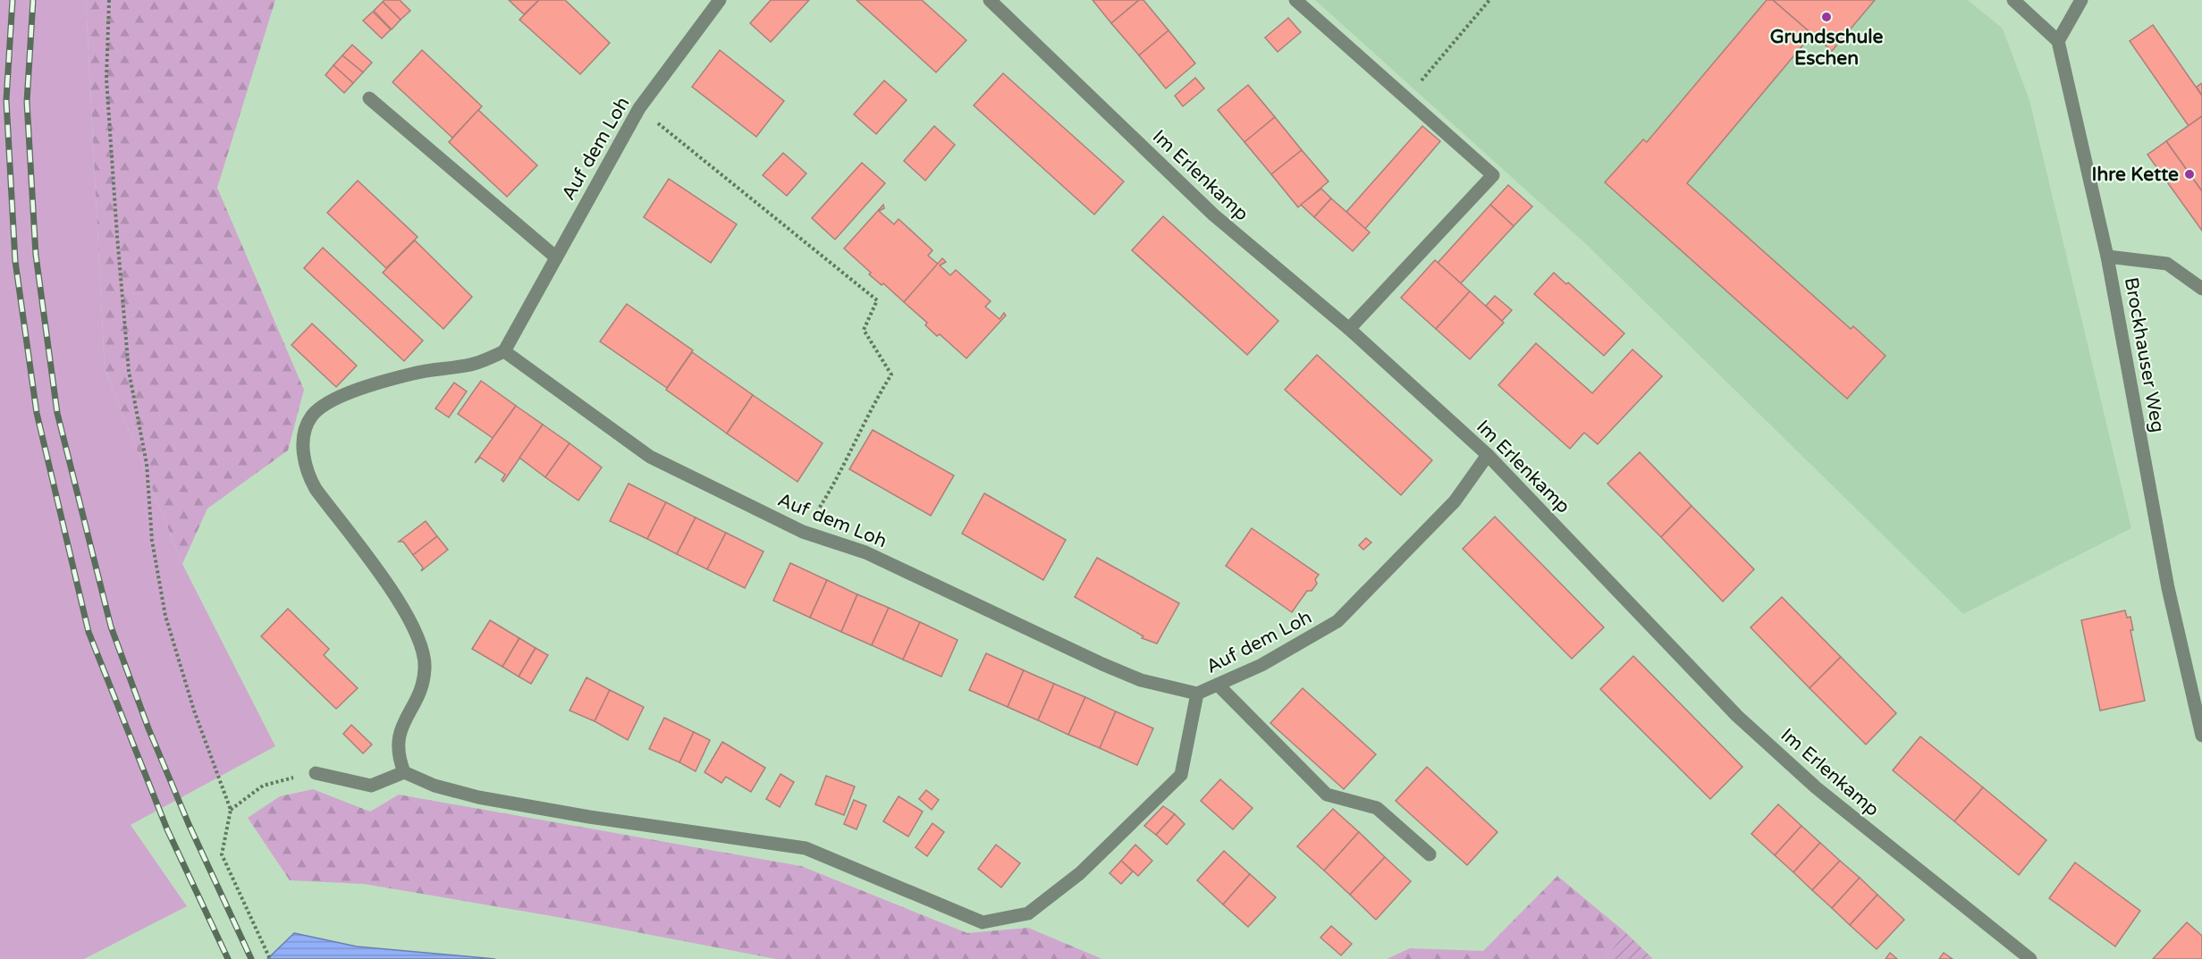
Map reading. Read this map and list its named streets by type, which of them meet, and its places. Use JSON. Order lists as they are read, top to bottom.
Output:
{
  "streets": {
    "street": ["Auf dem Loh", "Im Erlenkamp", "Brockhauser Weg"]
  },
  "crossings": [
    ["Auf dem Loh", "Im Erlenkamp"]
  ],
  "places": ["Grundschule Eschen", "Ihre Kette"]
}
